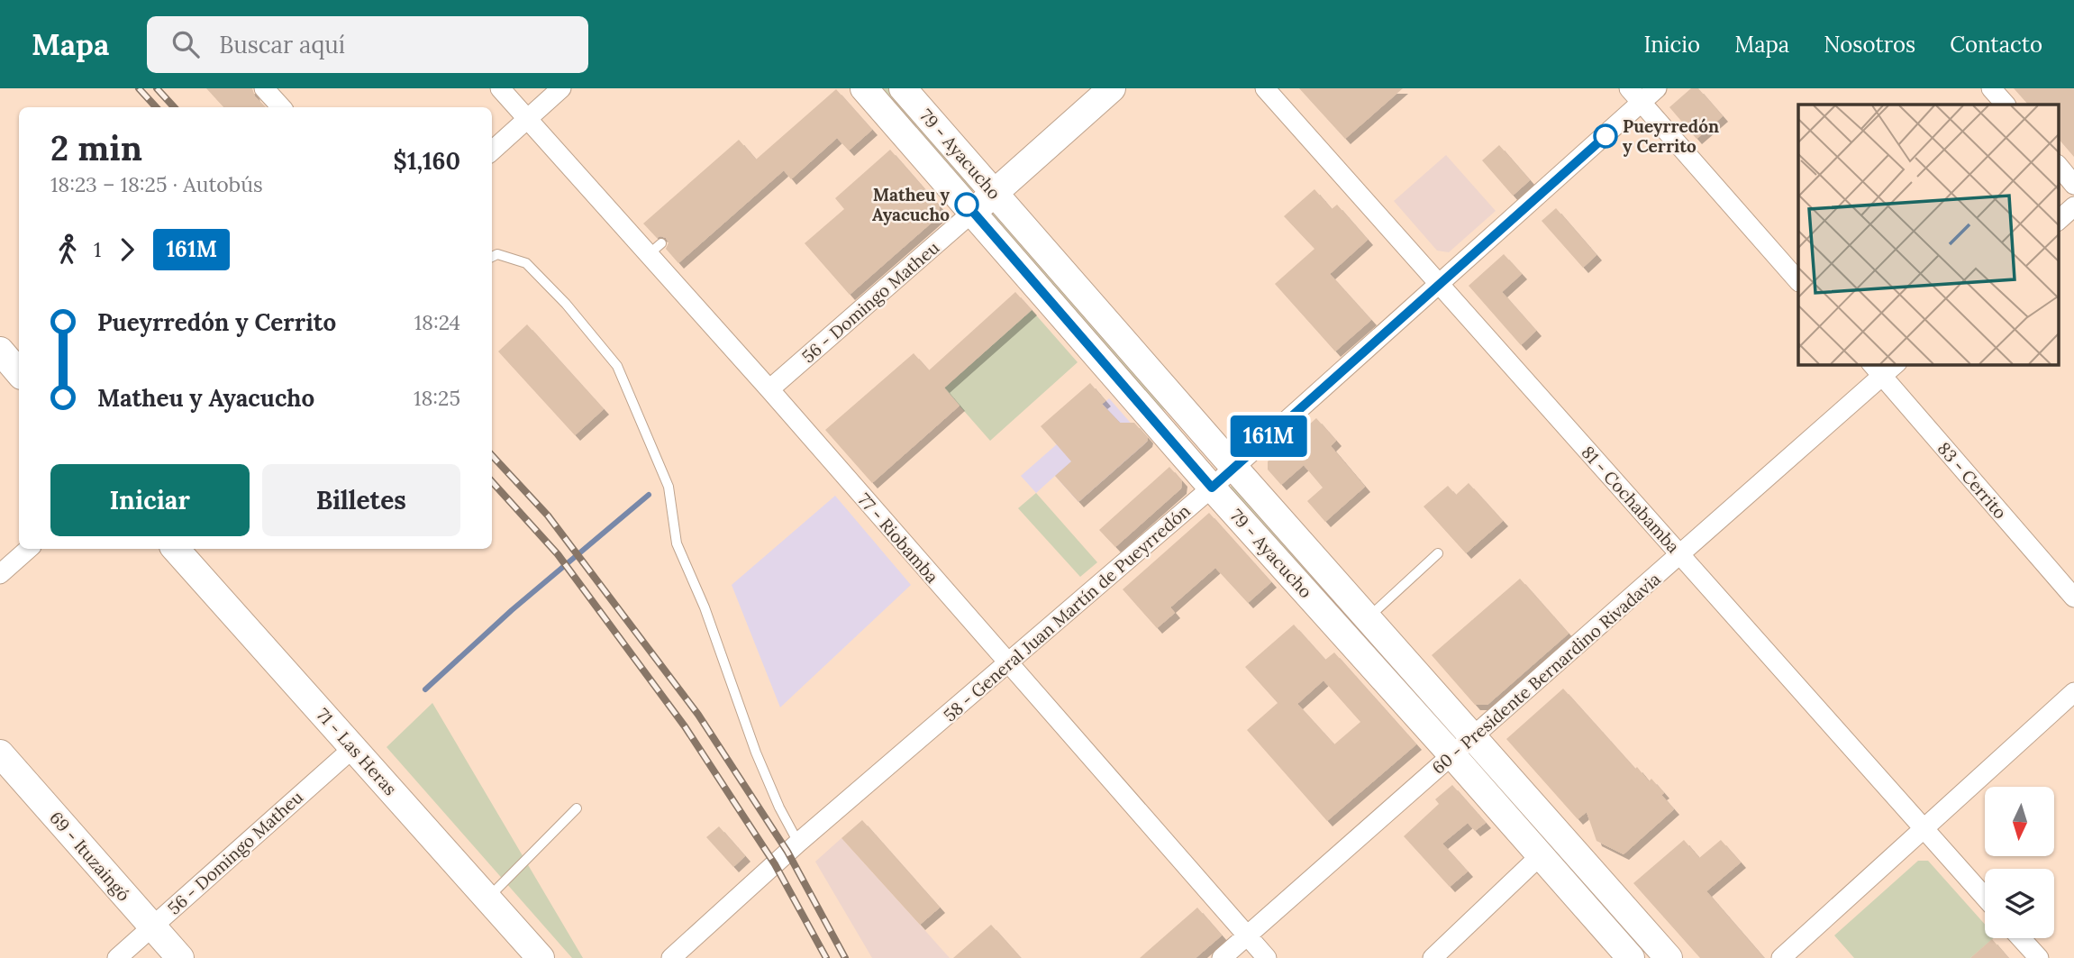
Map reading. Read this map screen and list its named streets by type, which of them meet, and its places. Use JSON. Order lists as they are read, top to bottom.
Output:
{
  "streets": {
    "main road": [
      "79 - Ayacucho",
      "56 - Domingo Matheu",
      "71 - Las Heras",
      "69 - Ituzaingó"
    ],
    "street": [
      "83 - Cerrito",
      "81 - Cochabamba",
      "77 - Riobamba",
      "58 - General Juan Martín de Pueyrredón",
      "60 - Presidente Bernardino Rivadavia"
    ]
  },
  "crossings": [
    ["79 - Ayacucho", "56 - Domingo Matheu"],
    ["79 - Ayacucho", "58 - General Juan Martín de Pueyrredón"],
    ["79 - Ayacucho", "60 - Presidente Bernardino Rivadavia"],
    ["56 - Domingo Matheu", "77 - Riobamba"],
    ["56 - Domingo Matheu", "71 - Las Heras"],
    ["56 - Domingo Matheu", "69 - Ituzaingó"],
    ["83 - Cerrito", "60 - Presidente Bernardino Rivadavia"],
    ["81 - Cochabamba", "58 - General Juan Martín de Pueyrredón"],
    ["81 - Cochabamba", "60 - Presidente Bernardino Rivadavia"],
    ["77 - Riobamba", "58 - General Juan Martín de Pueyrredón"],
    ["77 - Riobamba", "60 - Presidente Bernardino Rivadavia"]
  ],
  "places": ["Pueyrredón y Cerrito", "Matheu y Ayacucho"],
  "lines": ["bus line 161M"],
  "north": "bottom",
  "page": {
    "header": "Mapa",
    "search": "Buscar aquí",
    "nav": [
      "Inicio",
      "Mapa",
      "Nosotros",
      "Contacto"
    ],
    "on_map": "161M",
    "heading": ["2 min", "18:23 – 18:25 · Autobús", "$1,160"],
    "legs": ["1", "161M"],
    "list": [
      {
        "name": "Pueyrredón y Cerrito",
        "value": "18:24"
      },
      {
        "name": "Matheu y Ayacucho",
        "value": "18:25"
      }
    ],
    "buttons": ["Iniciar", "Billetes"]
  }
}
